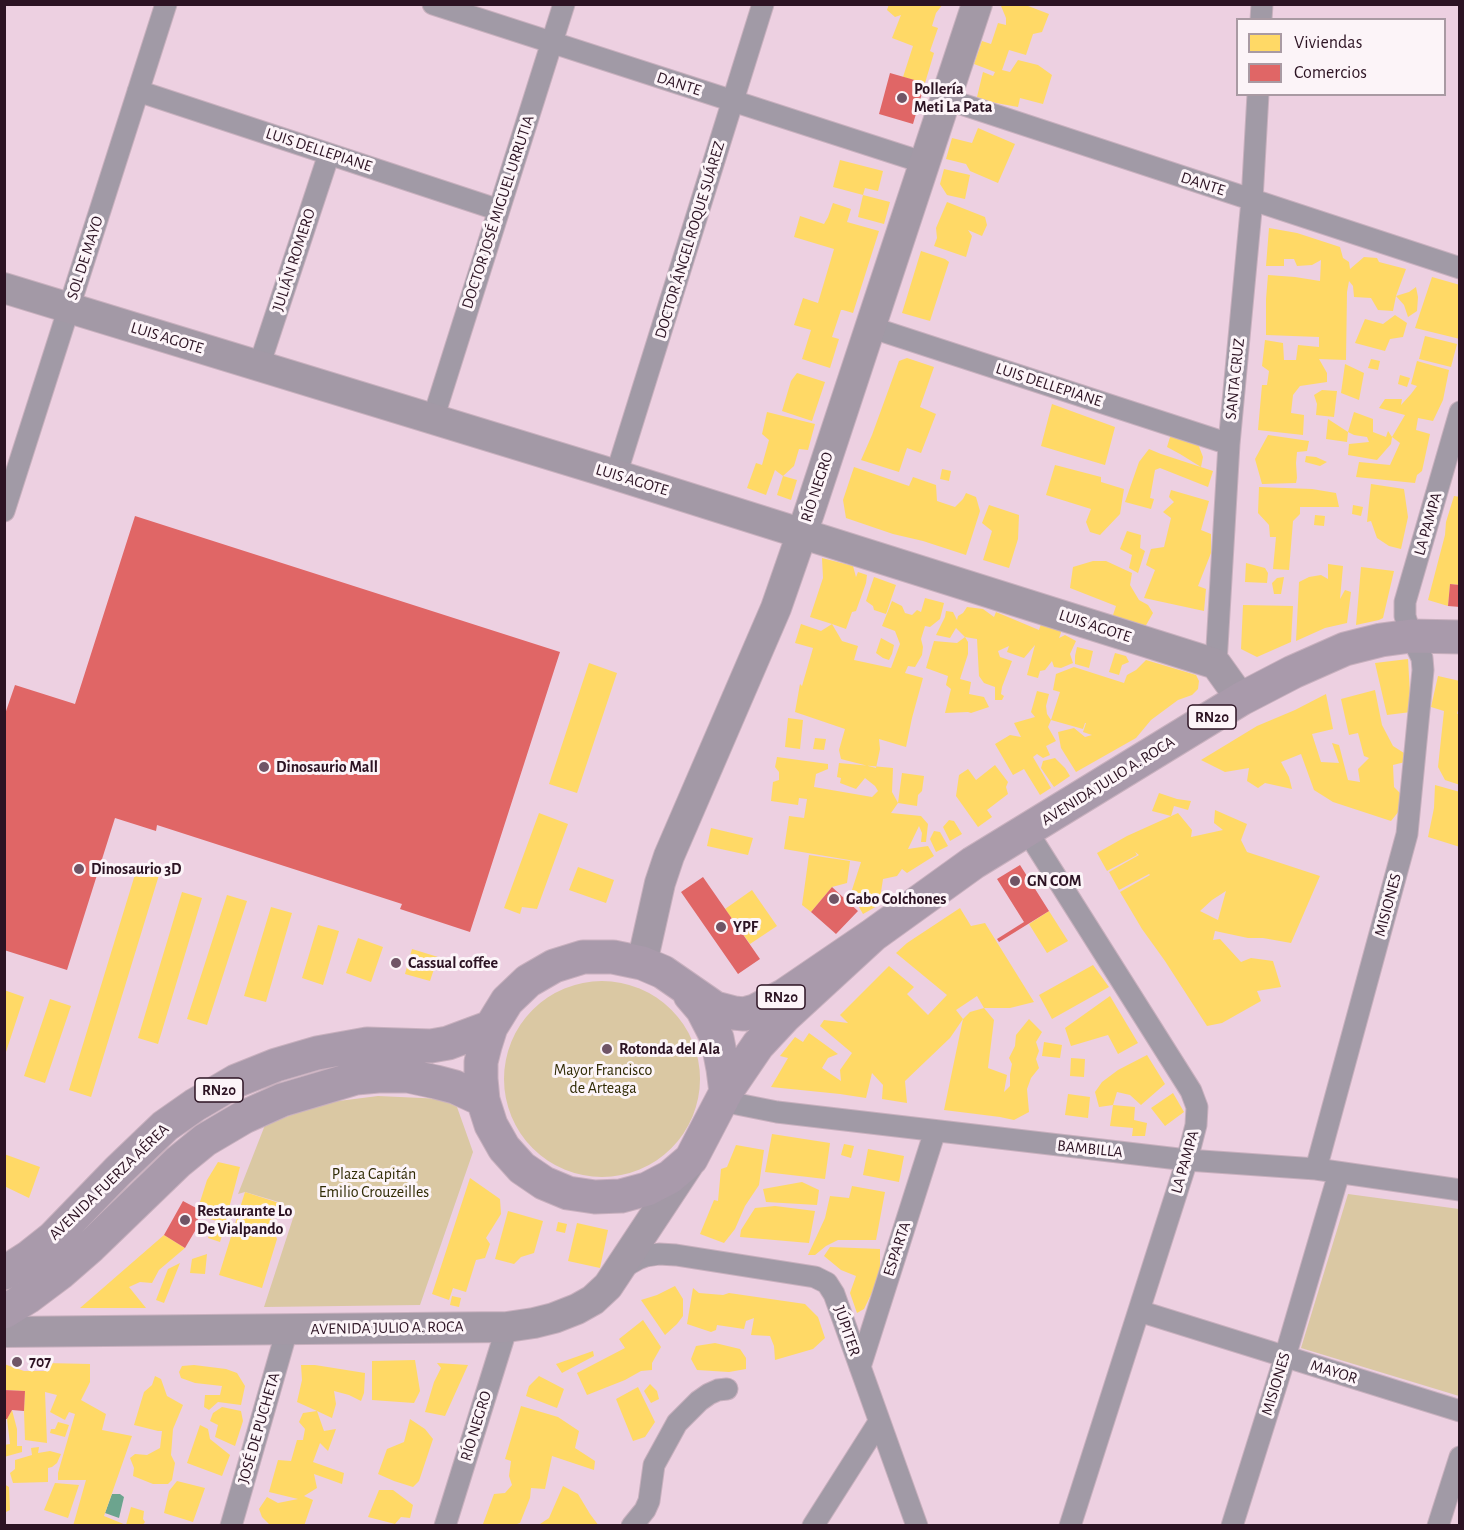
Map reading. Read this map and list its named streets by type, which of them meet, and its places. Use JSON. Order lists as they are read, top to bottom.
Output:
{
  "streets": {
    "main road": [
      "LUIS AGOTE",
      "RÍO NEGRO",
      "RN20",
      "AVENIDA JULIO A. ROCA",
      "AVENIDA FUERZA AÉREA"
    ],
    "street": [
      "DANTE",
      "LUIS DELLEPIANE",
      "DOCTOR JOSÉ MIGUEL URRUTIA",
      "DOCTOR ÁNGEL ROQUE SUÁREZ",
      "SOL DE MAYO",
      "JULIÁN ROMERO",
      "SANTA CRUZ",
      "LA PAMPA",
      "MISIONES",
      "BAMBILLA",
      "ESPARTA",
      "JÚPITER",
      "MAYOR",
      "JOSÉ DE PUCHETA"
    ]
  },
  "crossings": [
    ["DANTE", "DOCTOR JOSÉ MIGUEL URRUTIA"],
    ["DANTE", "DOCTOR ÁNGEL ROQUE SUÁREZ"],
    ["DANTE", "SANTA CRUZ"],
    ["DANTE", "RÍO NEGRO"],
    ["LUIS DELLEPIANE", "DOCTOR JOSÉ MIGUEL URRUTIA"],
    ["LUIS DELLEPIANE", "SOL DE MAYO"],
    ["LUIS DELLEPIANE", "JULIÁN ROMERO"],
    ["LUIS DELLEPIANE", "SANTA CRUZ"],
    ["LUIS DELLEPIANE", "RÍO NEGRO"],
    ["DOCTOR JOSÉ MIGUEL URRUTIA", "LUIS AGOTE"],
    ["DOCTOR ÁNGEL ROQUE SUÁREZ", "LUIS AGOTE"],
    ["SOL DE MAYO", "LUIS AGOTE"],
    ["JULIÁN ROMERO", "LUIS AGOTE"],
    ["LUIS AGOTE", "SANTA CRUZ"],
    ["LUIS AGOTE", "RÍO NEGRO"],
    ["RÍO NEGRO", "AVENIDA JULIO A. ROCA"],
    ["LA PAMPA", "AVENIDA JULIO A. ROCA"],
    ["LA PAMPA", "MISIONES"],
    ["LA PAMPA", "BAMBILLA"],
    ["LA PAMPA", "MAYOR"],
    ["AVENIDA JULIO A. ROCA", "MISIONES"],
    ["AVENIDA JULIO A. ROCA", "BAMBILLA"],
    ["AVENIDA JULIO A. ROCA", "AVENIDA FUERZA AÉREA"],
    ["AVENIDA JULIO A. ROCA", "JÚPITER"],
    ["AVENIDA JULIO A. ROCA", "JOSÉ DE PUCHETA"],
    ["MISIONES", "BAMBILLA"],
    ["MISIONES", "MAYOR"],
    ["BAMBILLA", "ESPARTA"],
    ["ESPARTA", "JÚPITER"]
  ],
  "parks": ["Mayor Francisco de Arteaga", "Plaza Capitán Emilio Crouzeilles"],
  "places": [
    "Pollería Meti La Pata",
    "Dinosaurio Mall",
    "Dinosaurio 3D",
    "GN COM",
    "Gabo Colchones",
    "YPF",
    "Cassual coffee",
    "Rotonda del Ala",
    "Restaurante Lo De Vialpando",
    "707"
  ],
  "legend": ["Viviendas", "Comercios"]
}
